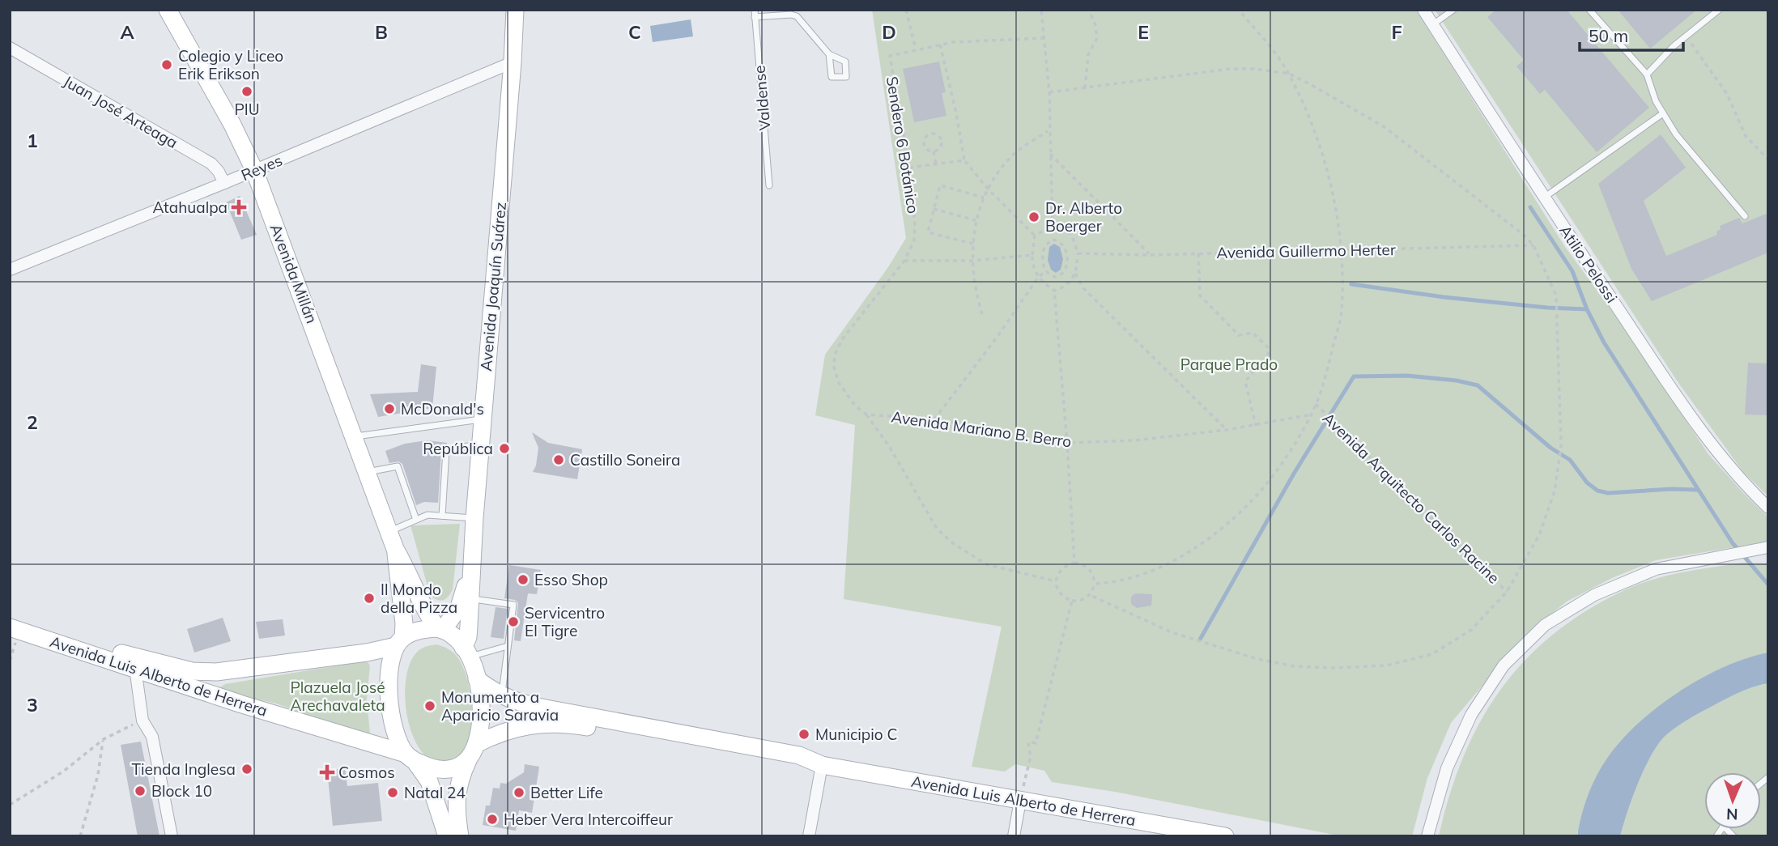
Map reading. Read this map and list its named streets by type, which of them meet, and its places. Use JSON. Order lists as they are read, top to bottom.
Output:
{
  "streets": {
    "main road": ["Avenida Millán", "Avenida Joaquín Suárez", "Avenida Luis Alberto de Herrera"],
    "street": ["Juan José Arteaga", "Reyes", "Atilio Pelossi"],
    "lane": ["Valdense"],
    "path": [
      "Sendero 6 Botánico",
      "Avenida Guillermo Herter",
      "Avenida Mariano B. Berro",
      "Avenida Arquitecto Carlos Racine"
    ]
  },
  "crossings": [
    ["Juan José Arteaga", "Reyes"],
    ["Sendero 6 Botánico", "Avenida Mariano B. Berro"],
    ["Reyes", "Avenida Millán"],
    ["Reyes", "Avenida Joaquín Suárez"],
    ["Avenida Millán", "Avenida Joaquín Suárez"],
    ["Avenida Millán", "Avenida Luis Alberto de Herrera"],
    ["Avenida Joaquín Suárez", "Avenida Luis Alberto de Herrera"]
  ],
  "parks": ["Parque Prado", "Plazuela José Arechavaleta"],
  "places": {
    "other": [
      "Colegio y Liceo Erik Erikson",
      "PIU",
      "Dr. Alberto Boerger",
      "McDonald's",
      "República",
      "Castillo Soneira",
      "Esso Shop",
      "Il Mondo della Pizza",
      "Servicentro El Tigre",
      "Monumento a Aparicio Saravia",
      "Municipio C",
      "Tienda Inglesa",
      "Block 10",
      "Natal 24",
      "Better Life",
      "Heber Vera Intercoiffeur"
    ],
    "health": ["Atahualpa", "Cosmos"]
  },
  "scale_bar": "50 m",
  "north": "bottom",
  "grid": {
    "columns": [
      "A",
      "B",
      "C",
      "D",
      "E",
      "F"
    ],
    "rows": ["1", "2", "3"]
  }
}
